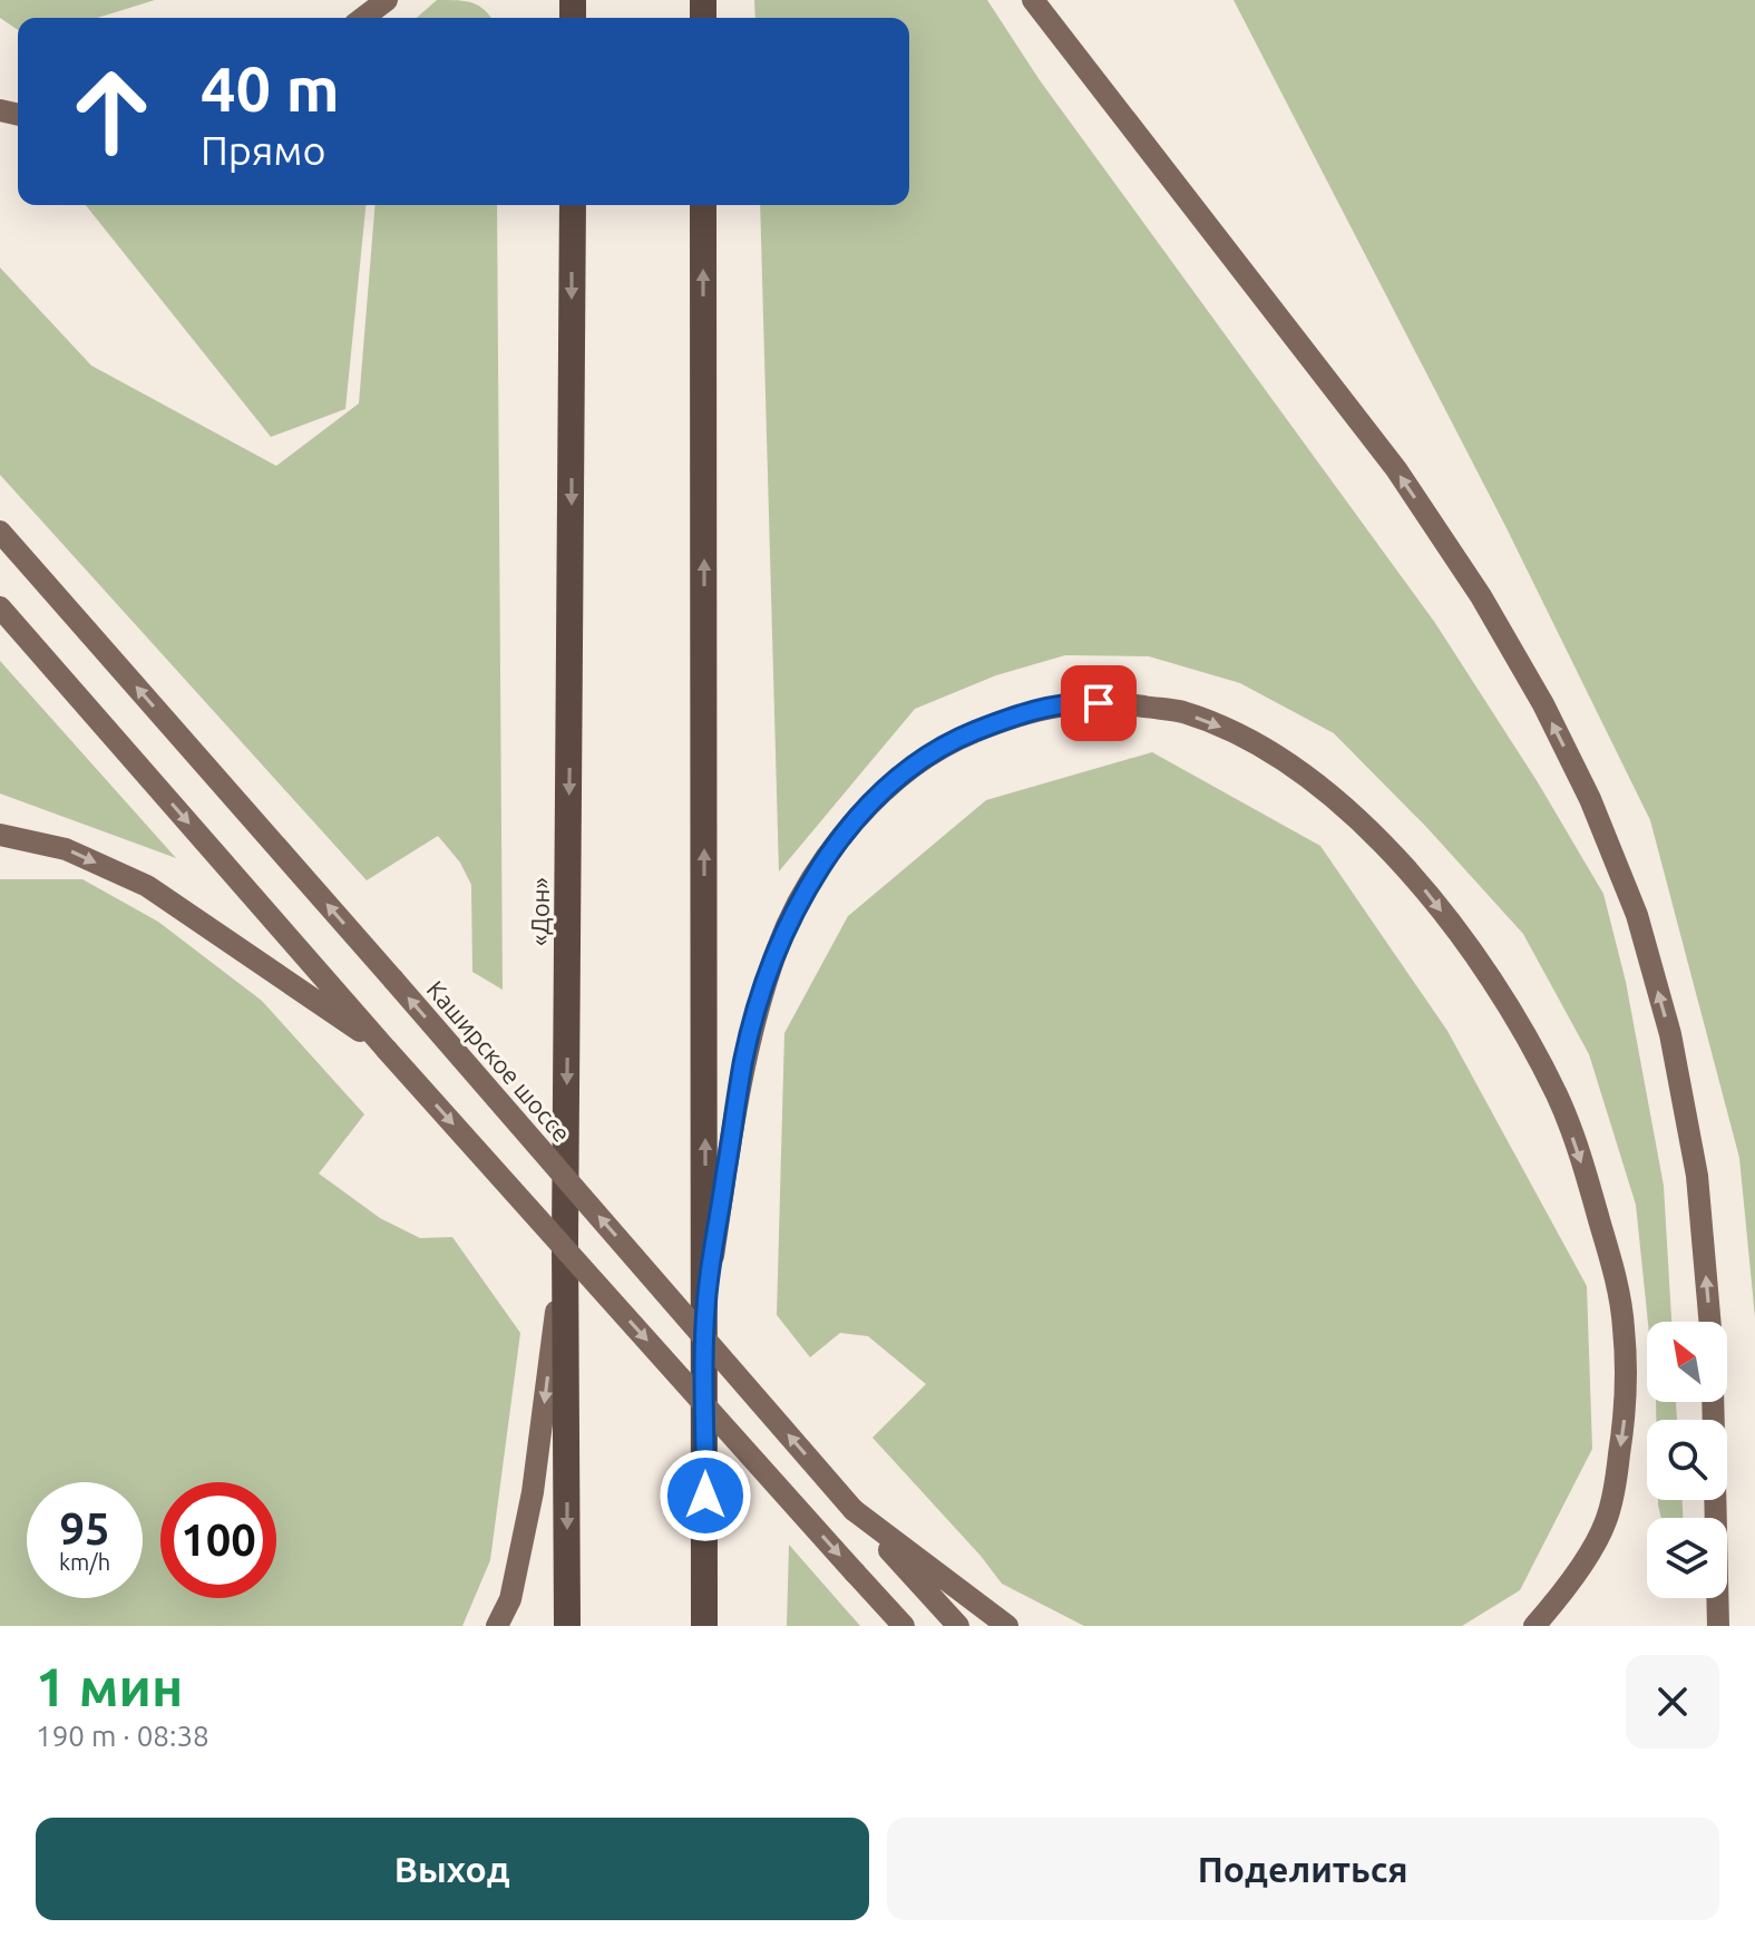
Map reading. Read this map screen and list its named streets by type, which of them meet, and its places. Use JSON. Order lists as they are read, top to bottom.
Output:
{
  "streets": {
    "highway": ["«Дон»"],
    "main road": ["Каширское шоссе"]
  },
  "north": "top left",
  "page": {
    "turn": ["40 m", "Прямо"],
    "speed": "95 km/h",
    "limit": "100",
    "heading": ["1 мин", "190 m · 08:38"],
    "buttons": ["Выход", "Поделиться"]
  }
}
